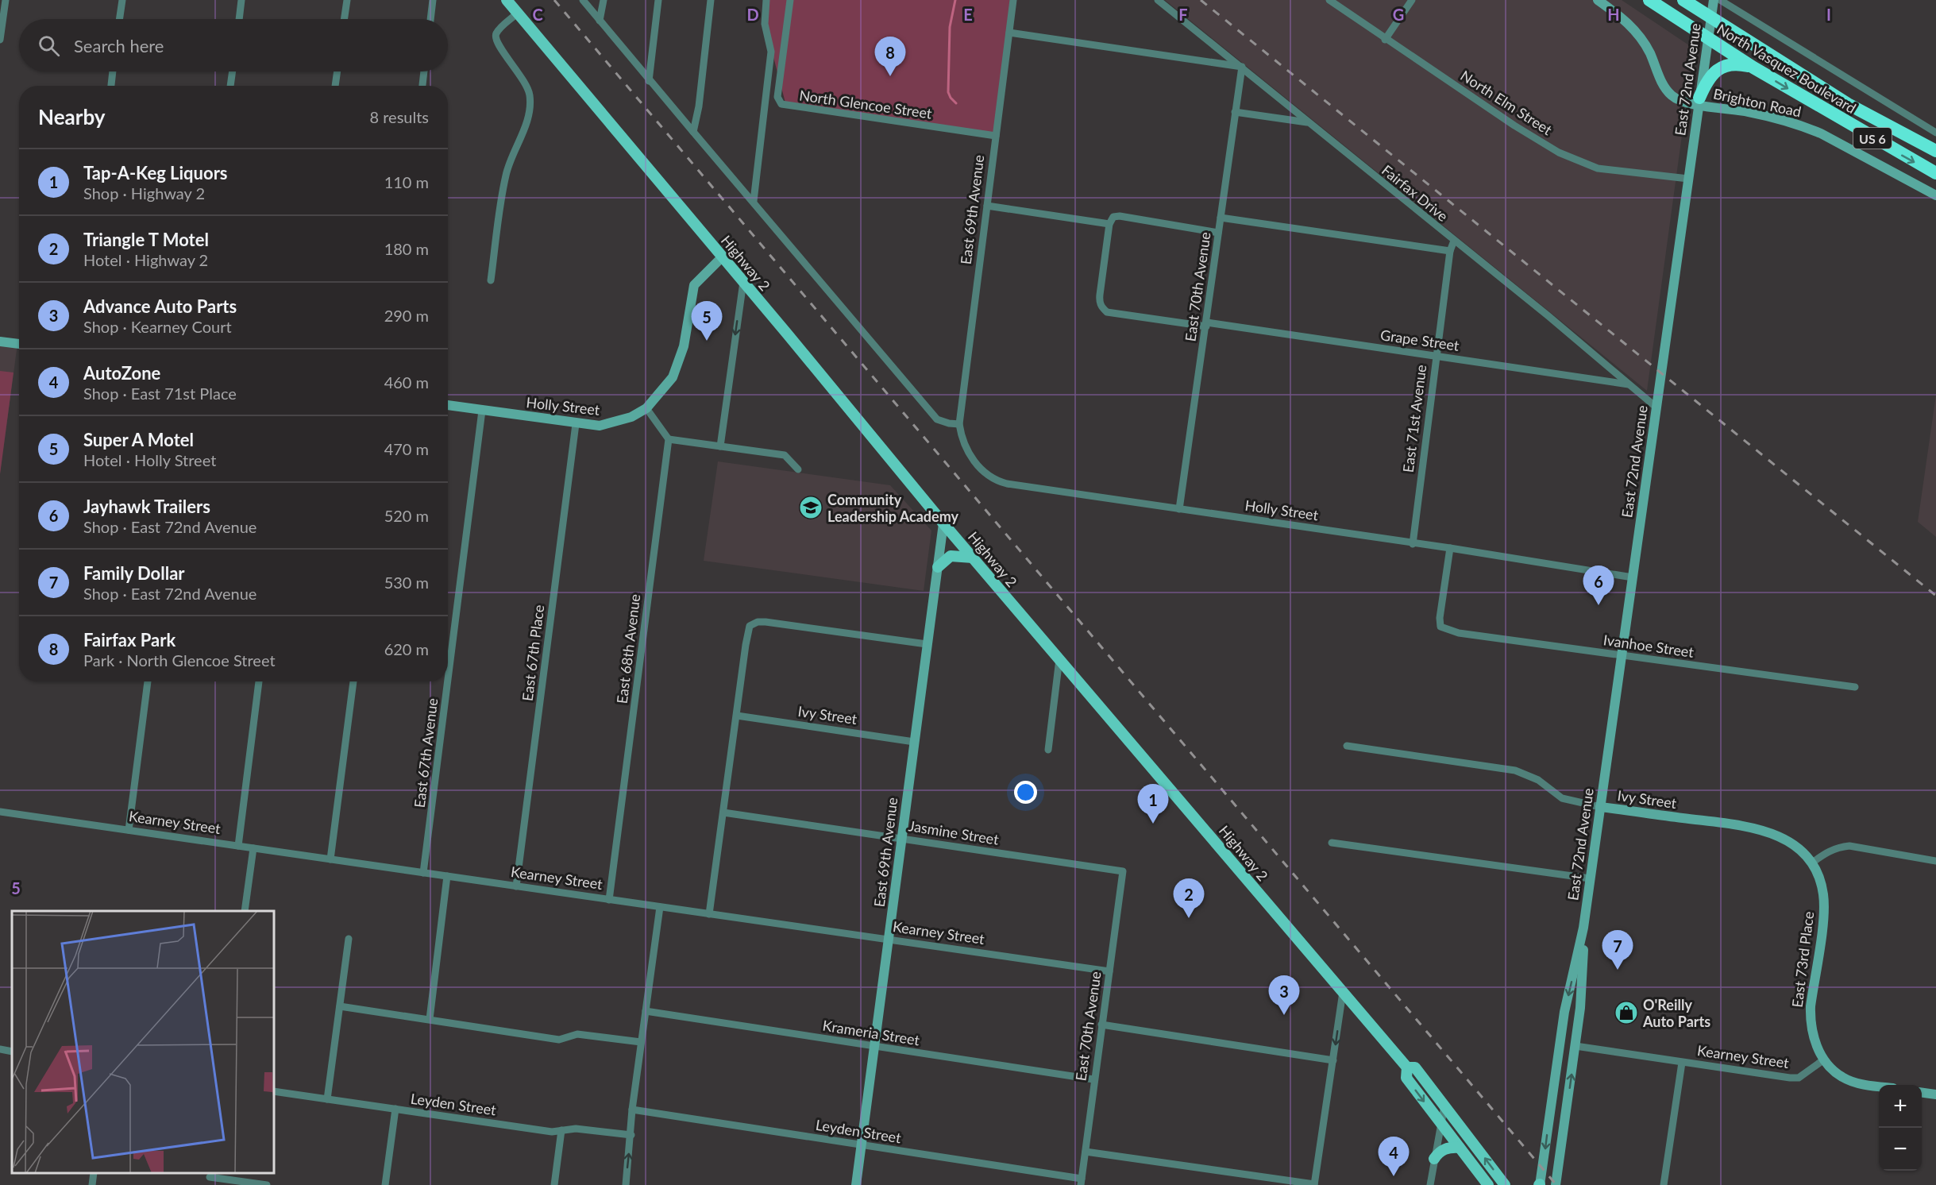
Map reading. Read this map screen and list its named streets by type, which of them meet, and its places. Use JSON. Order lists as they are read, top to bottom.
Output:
{
  "streets": {
    "highway": ["North Vasquez Boulevard", "US 6"],
    "main road": ["Highway 2"],
    "street": [
      "East 72nd Avenue",
      "North Elm Street",
      "Brighton Road",
      "North Glencoe Street",
      "Fairfax Drive",
      "East 69th Avenue",
      "East 70th Avenue",
      "Grape Street",
      "Holly Street",
      "East 71st Avenue",
      "Ivanhoe Street",
      "East 68th Avenue",
      "East 67th Place",
      "Ivy Street",
      "East 67th Avenue",
      "Kearney Street",
      "Jasmine Street",
      "East 73rd Place",
      "Krameria Street",
      "Leyden Street"
    ]
  },
  "crossings": [
    ["North Vasquez Boulevard", "East 72nd Avenue"],
    ["East 72nd Avenue", "North Elm Street"],
    ["East 72nd Avenue", "Brighton Road"],
    ["East 72nd Avenue", "Fairfax Drive"],
    ["East 72nd Avenue", "Holly Street"],
    ["East 72nd Avenue", "Ivanhoe Street"],
    ["East 72nd Avenue", "Ivy Street"],
    ["East 72nd Avenue", "Kearney Street"],
    ["North Glencoe Street", "East 69th Avenue"],
    ["Fairfax Drive", "East 70th Avenue"],
    ["Fairfax Drive", "Grape Street"],
    ["Fairfax Drive", "East 71st Avenue"],
    ["East 69th Avenue", "Highway 2"],
    ["East 69th Avenue", "Holly Street"],
    ["East 69th Avenue", "Ivy Street"],
    ["East 69th Avenue", "Kearney Street"],
    ["East 69th Avenue", "Jasmine Street"],
    ["East 69th Avenue", "Krameria Street"],
    ["East 69th Avenue", "Leyden Street"],
    ["Highway 2", "Holly Street"],
    ["East 70th Avenue", "Grape Street"],
    ["East 70th Avenue", "Holly Street"],
    ["East 70th Avenue", "Kearney Street"],
    ["East 70th Avenue", "Jasmine Street"],
    ["East 70th Avenue", "Krameria Street"],
    ["East 70th Avenue", "Leyden Street"],
    ["Grape Street", "East 71st Avenue"],
    ["Holly Street", "East 71st Avenue"],
    ["Holly Street", "Ivanhoe Street"],
    ["Holly Street", "East 67th Place"],
    ["Holly Street", "East 67th Avenue"],
    ["East 68th Avenue", "Kearney Street"],
    ["East 67th Place", "Kearney Street"],
    ["Ivy Street", "East 73rd Place"],
    ["East 67th Avenue", "Kearney Street"],
    ["Kearney Street", "East 73rd Place"]
  ],
  "places": {
    "school or university": ["Community Leadership Academy"],
    "shop": ["O'Reilly Auto Parts"]
  },
  "page": {
    "search": "Search here",
    "pins": [
      "8",
      "5",
      "6",
      "1",
      "2",
      "7",
      "3",
      "4"
    ],
    "heading": ["Nearby", "8 results"],
    "list": [
      {
        "mark": "1",
        "name": "Tap-A-Keg Liquors",
        "note": "Shop · Highway 2",
        "value": "110 m"
      },
      {
        "mark": "2",
        "name": "Triangle T Motel",
        "note": "Hotel · Highway 2",
        "value": "180 m"
      },
      {
        "mark": "3",
        "name": "Advance Auto Parts",
        "note": "Shop · Kearney Court",
        "value": "290 m"
      },
      {
        "mark": "4",
        "name": "AutoZone",
        "note": "Shop · East 71st Place",
        "value": "460 m"
      },
      {
        "mark": "5",
        "name": "Super A Motel",
        "note": "Hotel · Holly Street",
        "value": "470 m"
      },
      {
        "mark": "6",
        "name": "Jayhawk Trailers",
        "note": "Shop · East 72nd Avenue",
        "value": "520 m"
      },
      {
        "mark": "7",
        "name": "Family Dollar",
        "note": "Shop · East 72nd Avenue",
        "value": "530 m"
      },
      {
        "mark": "8",
        "name": "Fairfax Park",
        "note": "Park · North Glencoe Street",
        "value": "620 m"
      }
    ],
    "map_buttons": ["+", "−"]
  },
  "grid": {
    "columns": [
      "C",
      "D",
      "E",
      "F",
      "G",
      "H",
      "I"
    ],
    "rows": ["5"]
  }
}
